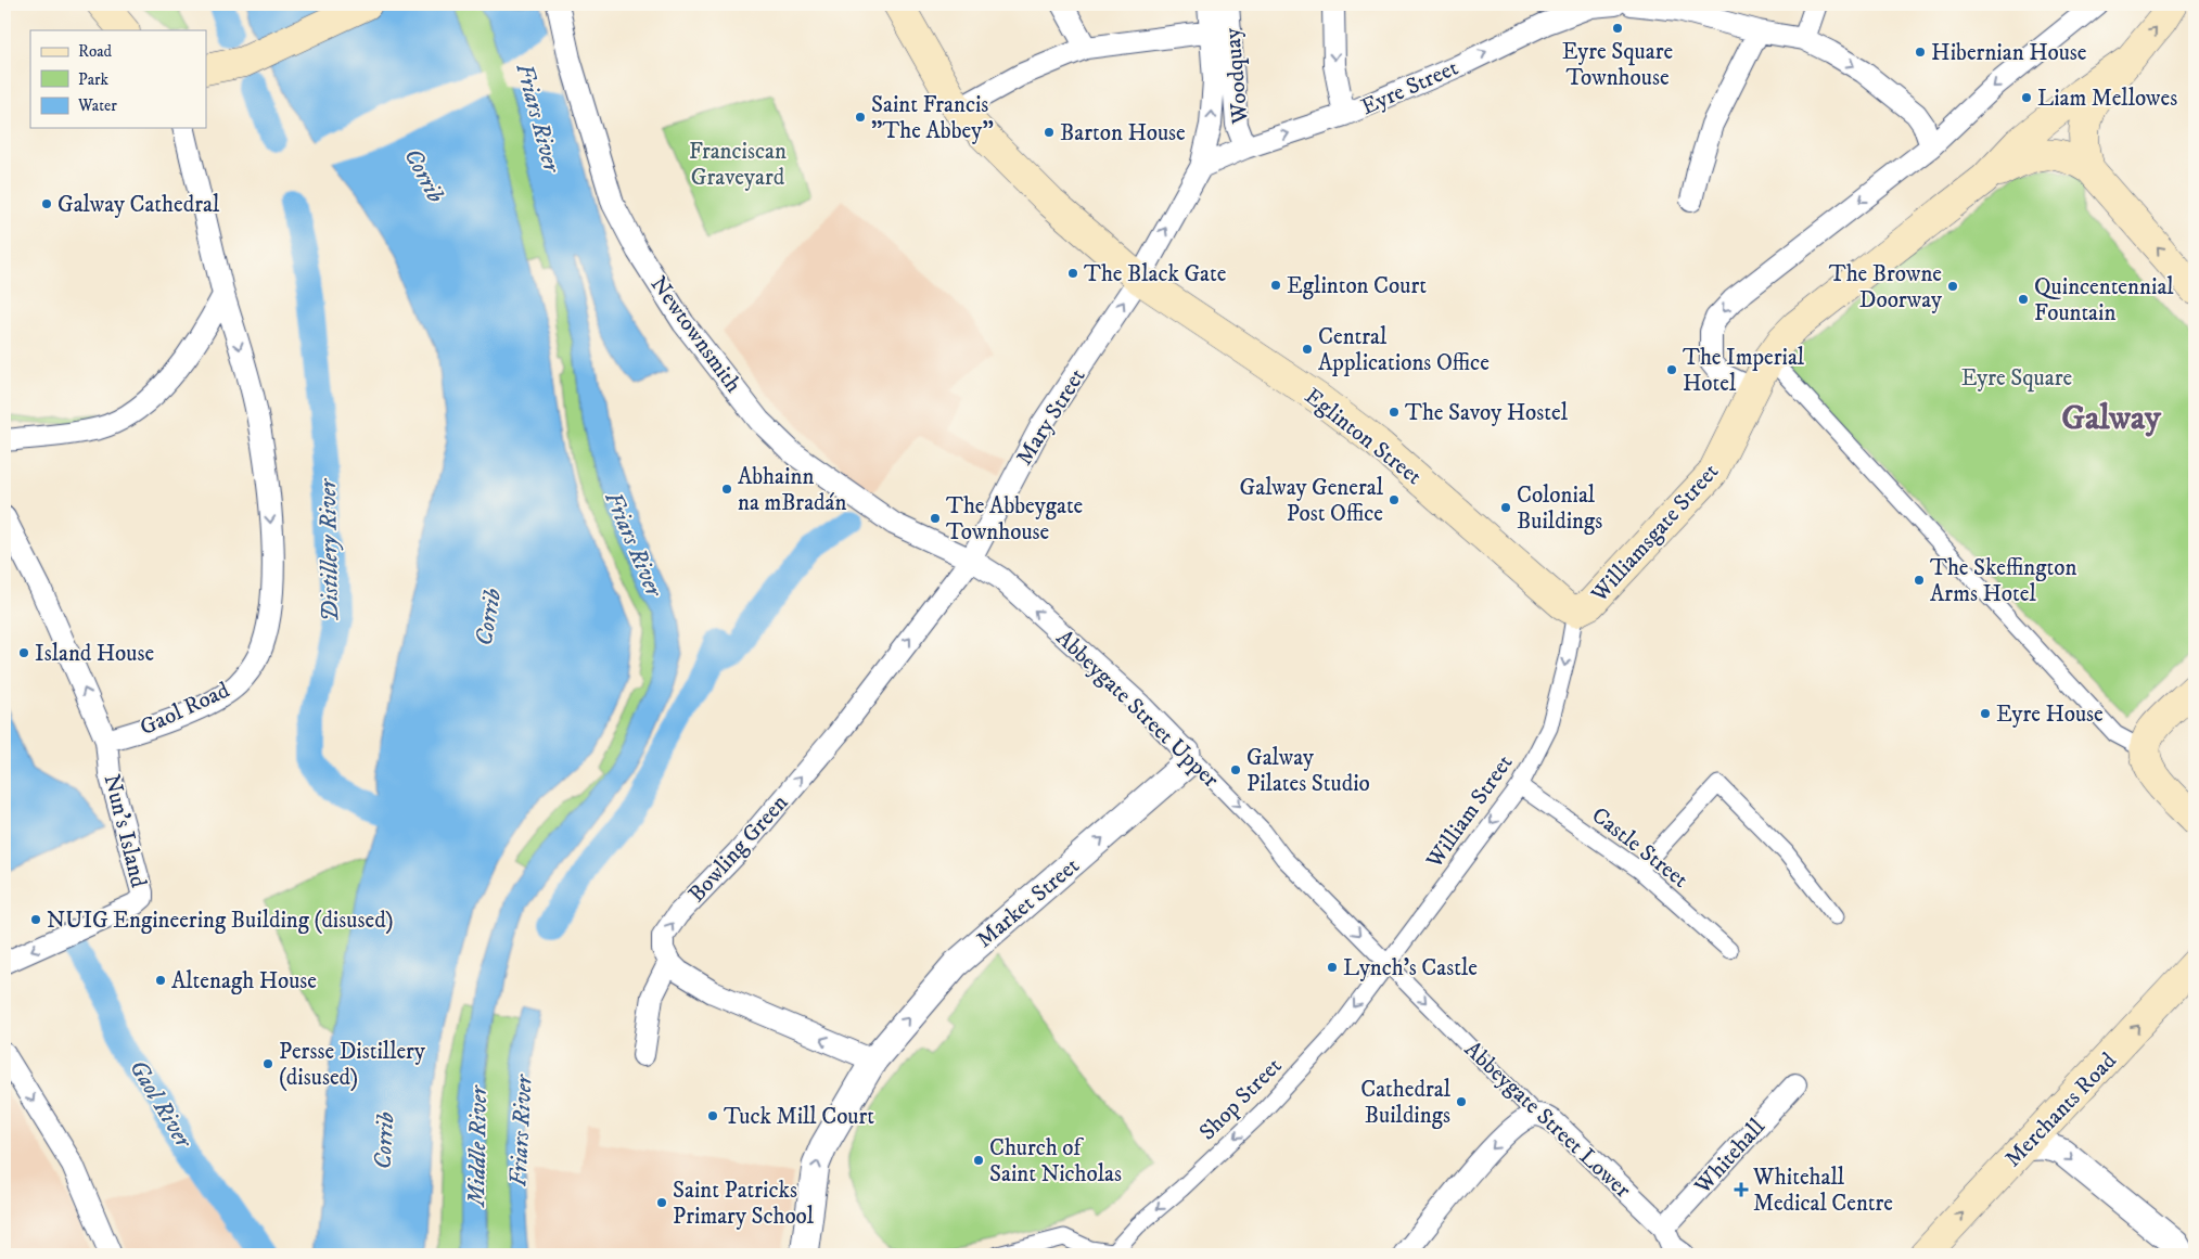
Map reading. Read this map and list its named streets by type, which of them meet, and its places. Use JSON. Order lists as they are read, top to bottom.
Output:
{
  "streets": {
    "main road": ["Eglinton Street", "Williamsgate Street", "Merchants Road"],
    "street": [
      "Woodquay",
      "Eyre Street",
      "Newtownsmith",
      "Mary Street",
      "Gaol Road",
      "Abbeygate Street Upper",
      "William Street",
      "Nun's Island",
      "Castle Street",
      "Bowling Green",
      "Market Street",
      "Shop Street",
      "Abbeygate Street Lower",
      "Whitehall"
    ]
  },
  "crossings": [
    ["Woodquay", "Eyre Street"],
    ["Woodquay", "Mary Street"],
    ["Woodquay", "Eglinton Street"],
    ["Newtownsmith", "Mary Street"],
    ["Newtownsmith", "Abbeygate Street Upper"],
    ["Newtownsmith", "Bowling Green"],
    ["Mary Street", "Eglinton Street"],
    ["Mary Street", "Abbeygate Street Upper"],
    ["Mary Street", "Bowling Green"],
    ["Eglinton Street", "Williamsgate Street"],
    ["Eglinton Street", "William Street"],
    ["Williamsgate Street", "William Street"],
    ["Gaol Road", "Nun's Island"],
    ["Abbeygate Street Upper", "William Street"],
    ["Abbeygate Street Upper", "Bowling Green"],
    ["Abbeygate Street Upper", "Market Street"],
    ["Abbeygate Street Upper", "Shop Street"],
    ["Abbeygate Street Upper", "Abbeygate Street Lower"],
    ["William Street", "Castle Street"],
    ["William Street", "Shop Street"],
    ["William Street", "Abbeygate Street Lower"],
    ["Shop Street", "Abbeygate Street Lower"],
    ["Abbeygate Street Lower", "Whitehall"]
  ],
  "one_way": [
    "Woodquay",
    "Eyre Street",
    "Mary Street",
    "Gaol Road",
    "William Street",
    "Bowling Green",
    "Market Street",
    "Shop Street",
    "Merchants Road",
    "Abbeygate Street Lower"
  ],
  "districts": ["Galway"],
  "water": [
    "Friars River",
    "Corrib",
    "Distillery River",
    "Gaol River",
    "Middle River"
  ],
  "parks": ["Franciscan Graveyard", "Eyre Square"],
  "places": {
    "other": [
      "Eyre Square Townhouse",
      "Hibernian House",
      "Liam Mellowes",
      "Saint Francis \"The Abbey\"",
      "Barton House",
      "Galway Cathedral",
      "The Black Gate",
      "Eglinton Court",
      "The Browne Doorway",
      "Quincentennial Fountain",
      "Central Applications Office",
      "The Imperial Hotel",
      "The Savoy Hostel",
      "Abhainn na mBradán",
      "Galway General Post Office",
      "Colonial Buildings",
      "The Abbeygate Townhouse",
      "The Skeffington Arms Hotel",
      "Island House",
      "Eyre House",
      "Galway Pilates Studio",
      "NUIG Engineering Building (disused)",
      "Lynch's Castle",
      "Altenagh House",
      "Persse Distillery (disused)",
      "Cathedral Buildings",
      "Tuck Mill Court",
      "Church of Saint Nicholas",
      "Saint Patricks Primary School"
    ],
    "health": ["Whitehall Medical Centre"]
  },
  "legend": ["Road", "Park", "Water"]
}
